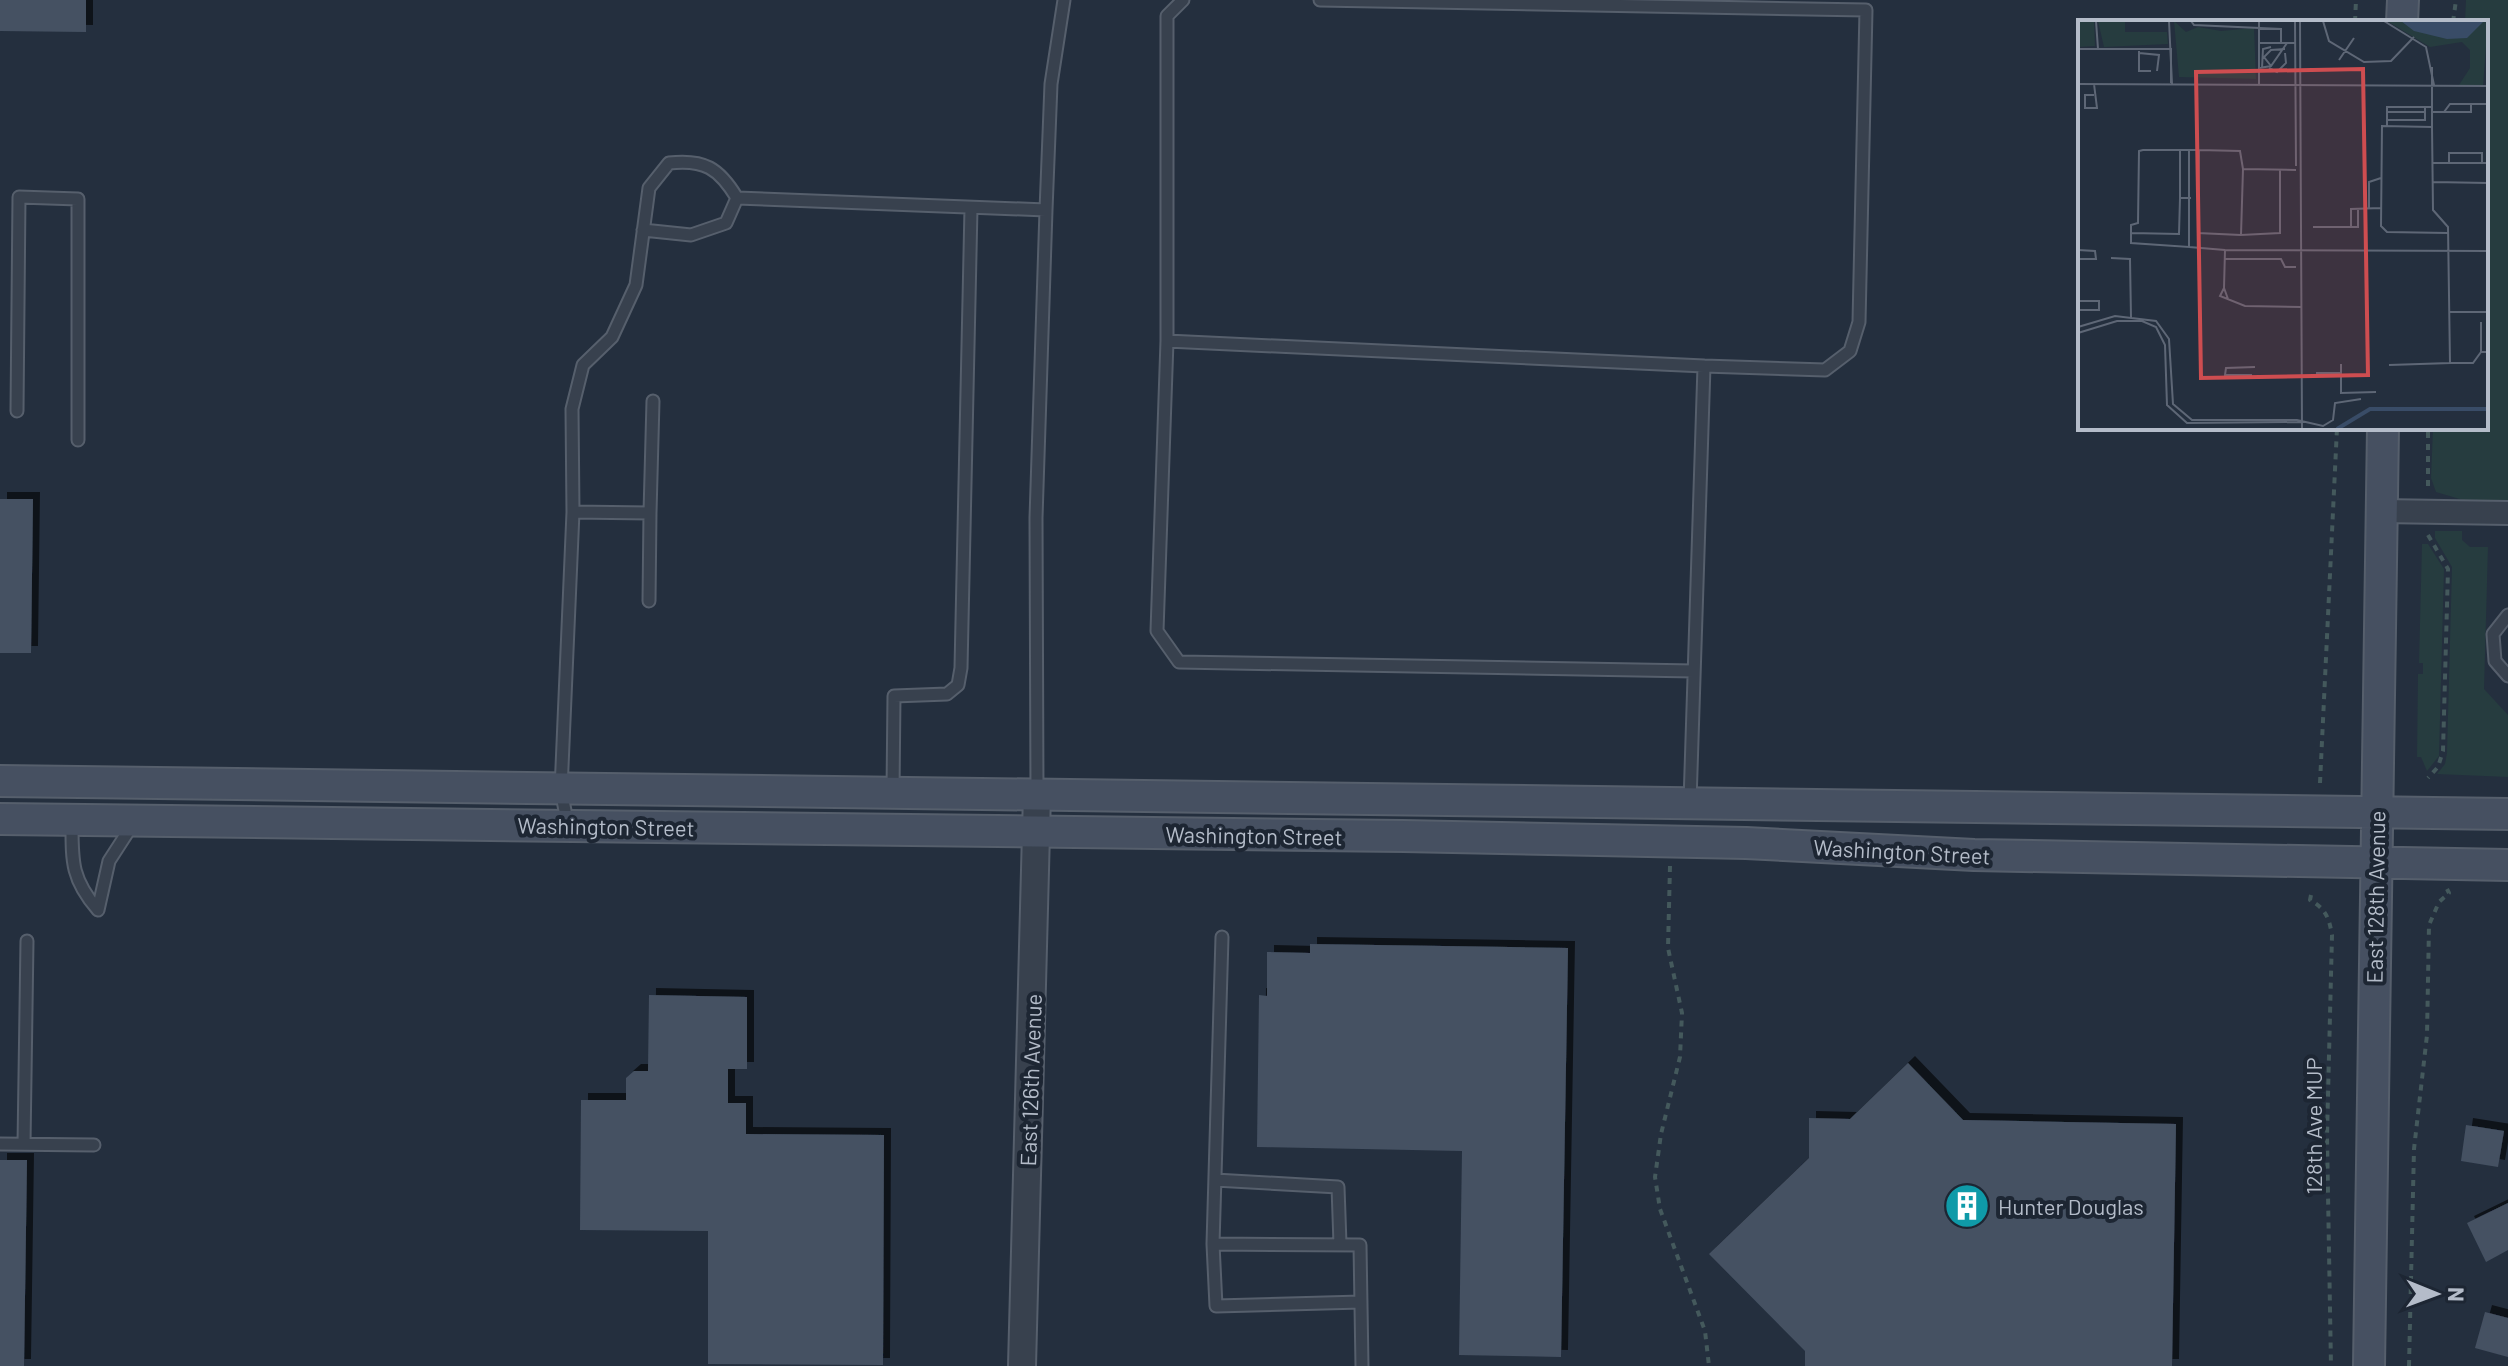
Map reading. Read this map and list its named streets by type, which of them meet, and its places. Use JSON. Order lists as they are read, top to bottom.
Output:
{
  "streets": {
    "main road": ["Washington Street", "East 128th Avenue"],
    "street": ["East 126th Avenue"],
    "path": ["128th Ave MUP"]
  },
  "crossings": [
    ["Washington Street", "East 128th Avenue"],
    ["Washington Street", "East 126th Avenue"]
  ],
  "places": {
    "building": ["Hunter Douglas"]
  },
  "north": "right"
}
